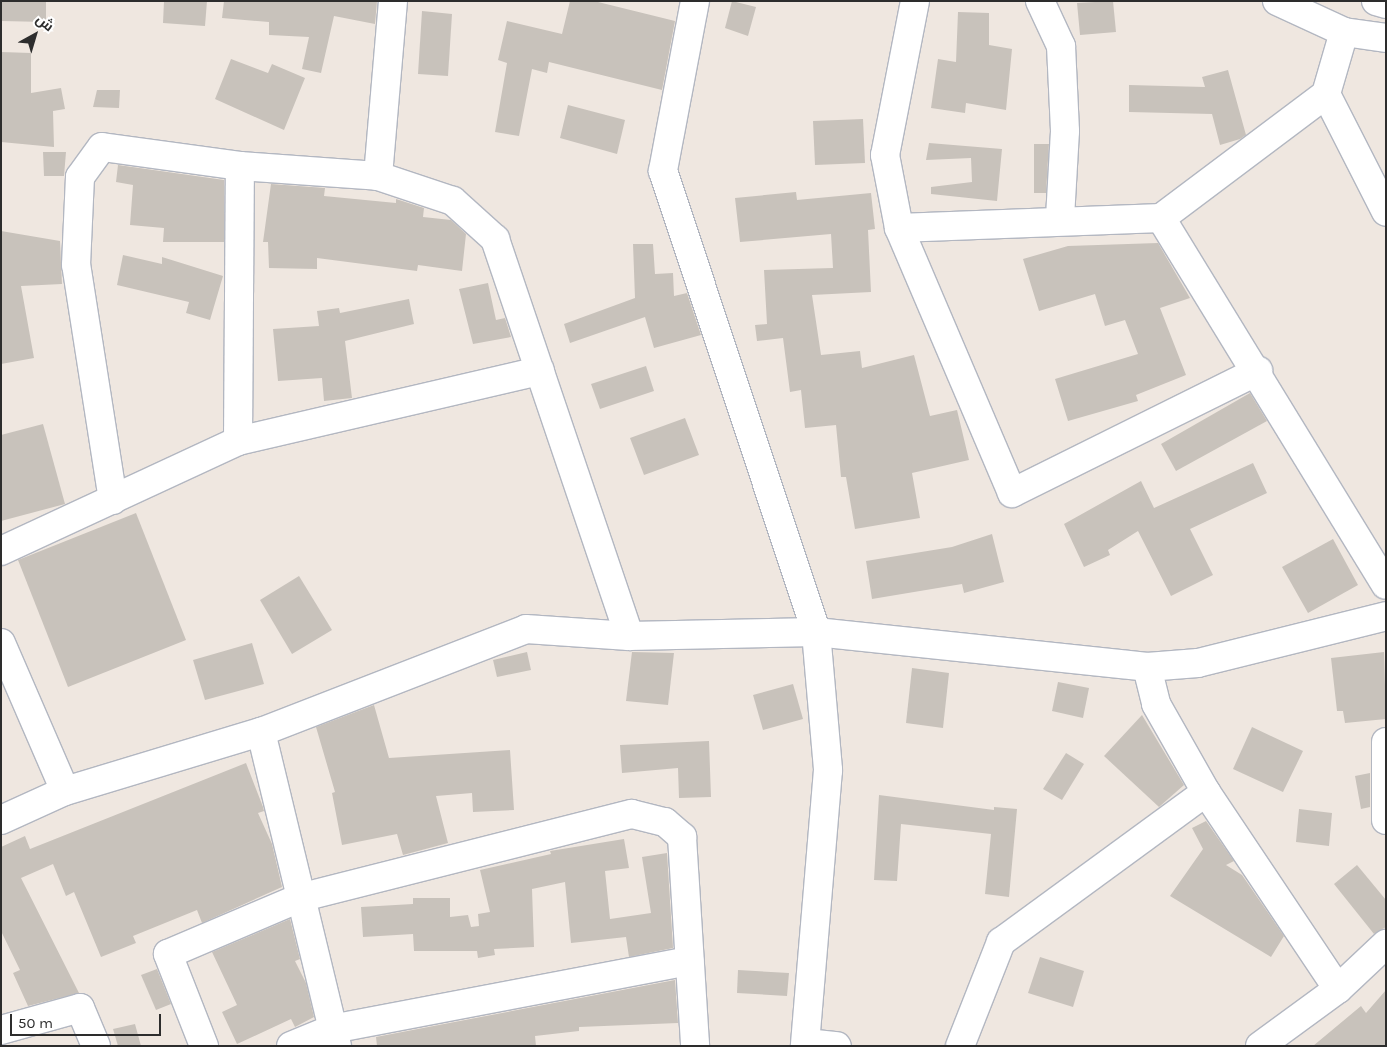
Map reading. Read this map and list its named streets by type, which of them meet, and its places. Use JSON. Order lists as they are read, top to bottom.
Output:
{
  "scale_bar": "50 m",
  "north": "top right"
}
